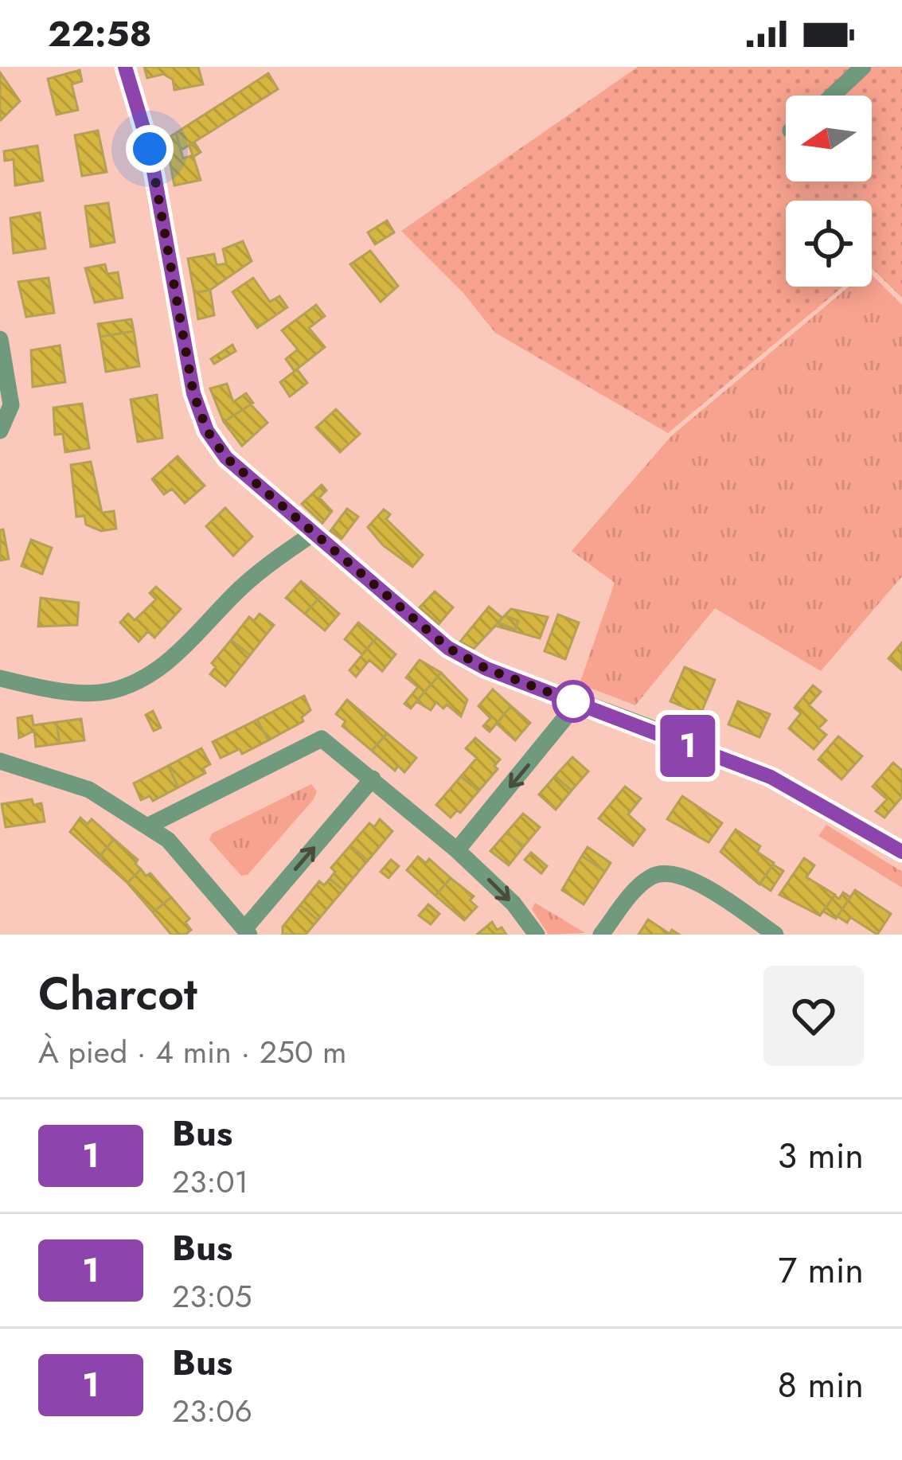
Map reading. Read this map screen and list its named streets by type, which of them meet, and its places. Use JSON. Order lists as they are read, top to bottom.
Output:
{
  "lines": ["bus line 1"],
  "north": "left",
  "page": {
    "status": "22:58",
    "on_map": "1",
    "heading": ["Charcot", "À pied · 4 min · 250 m"],
    "list": [
      {
        "mark": "1",
        "name": "Bus",
        "note": "23:01",
        "value": "3 min"
      },
      {
        "mark": "1",
        "name": "Bus",
        "note": "23:05",
        "value": "7 min"
      },
      {
        "mark": "1",
        "name": "Bus",
        "note": "23:06",
        "value": "8 min"
      }
    ]
  }
}
